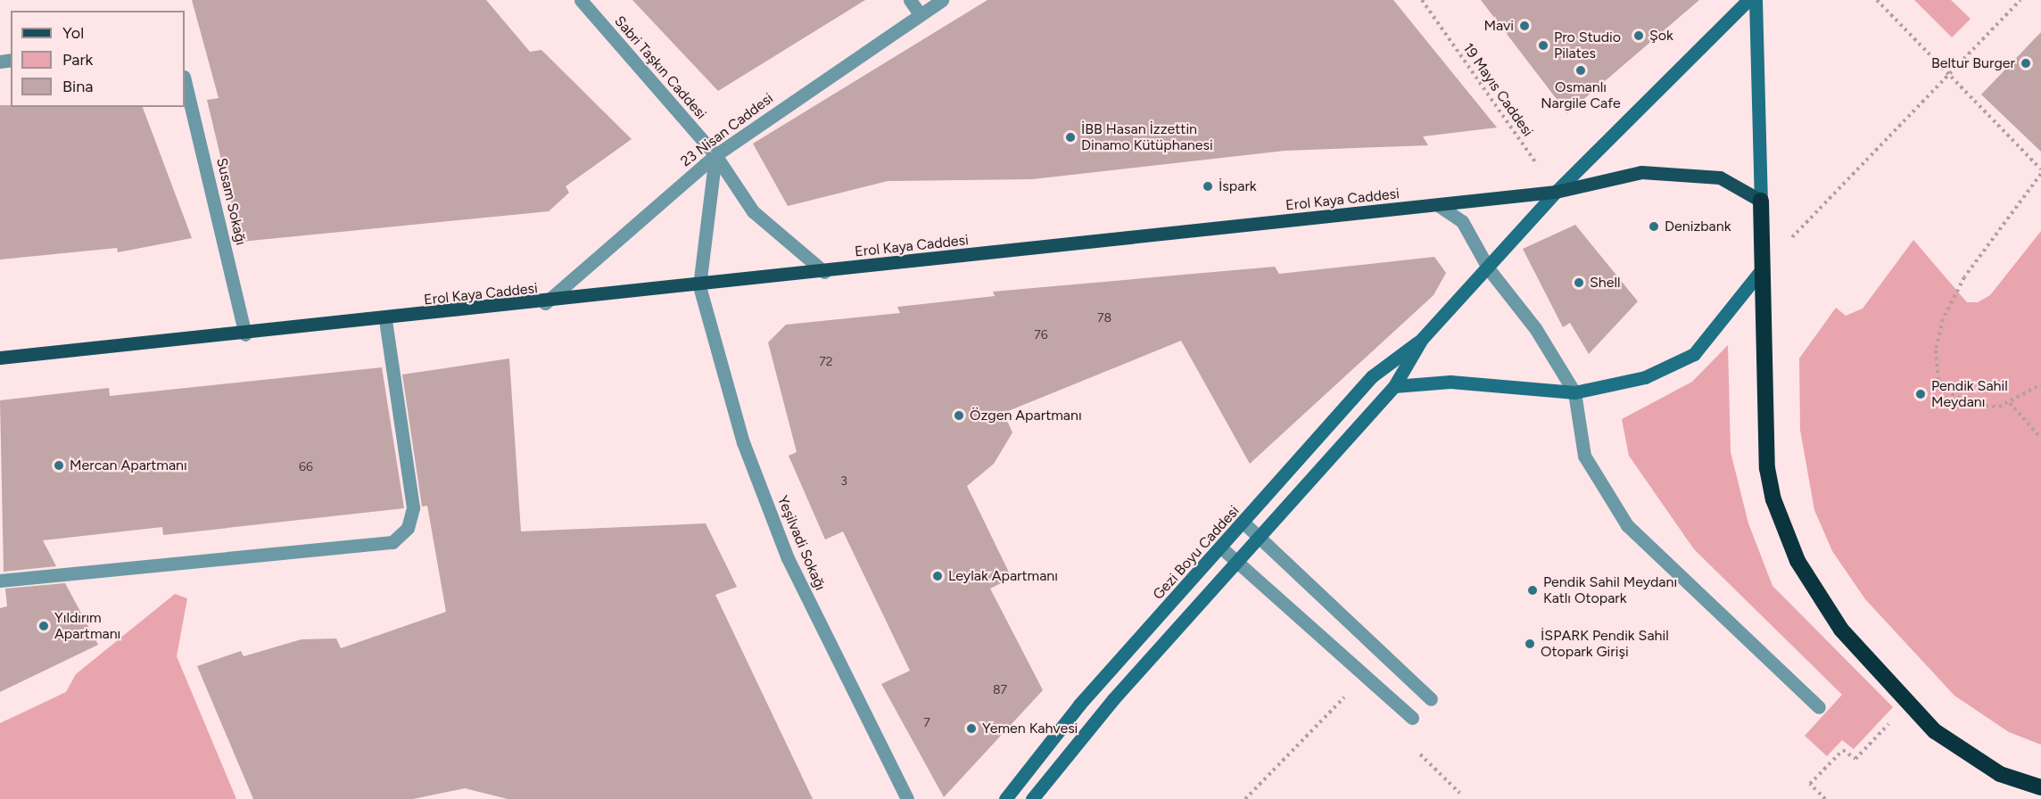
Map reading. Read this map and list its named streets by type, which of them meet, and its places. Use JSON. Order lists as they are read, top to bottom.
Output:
{
  "streets": {
    "main road": ["Erol Kaya Caddesi"],
    "street": [
      "Sabri Taşkın Caddesi",
      "23 Nisan Caddesi",
      "Susam Sokağı",
      "Yeşilvadi Sokağı",
      "Gezi Boyu Caddesi"
    ],
    "path": ["19 Mayıs Caddesi"]
  },
  "crossings": [
    ["Sabri Taşkın Caddesi", "23 Nisan Caddesi"],
    ["Sabri Taşkın Caddesi", "Erol Kaya Caddesi"],
    ["19 Mayıs Caddesi", "Erol Kaya Caddesi"],
    ["23 Nisan Caddesi", "Erol Kaya Caddesi"],
    ["Erol Kaya Caddesi", "Susam Sokağı"],
    ["Erol Kaya Caddesi", "Yeşilvadi Sokağı"]
  ],
  "places": [
    "Mavi",
    "Şok",
    "Pro Studio Pilates",
    "Beltur Burger",
    "Osmanlı Nargile Cafe",
    "İBB Hasan İzzettin Dinamo Kütüphanesi",
    "İspark",
    "Denizbank",
    "Shell",
    "Pendik Sahil Meydanı",
    "Özgen Apartmanı",
    "Mercan Apartmanı",
    "Leylak Apartmanı",
    "Pendik Sahil Meydanı Katlı Otopark",
    "Yıldırım Apartmanı",
    "İSPARK Pendik Sahil Otopark Girişi",
    "Yemen Kahvesi"
  ],
  "house_numbers": [
    "78",
    "76",
    "72",
    "66",
    "3",
    "87",
    "7"
  ],
  "legend": ["Yol", "Park", "Bina"]
}
